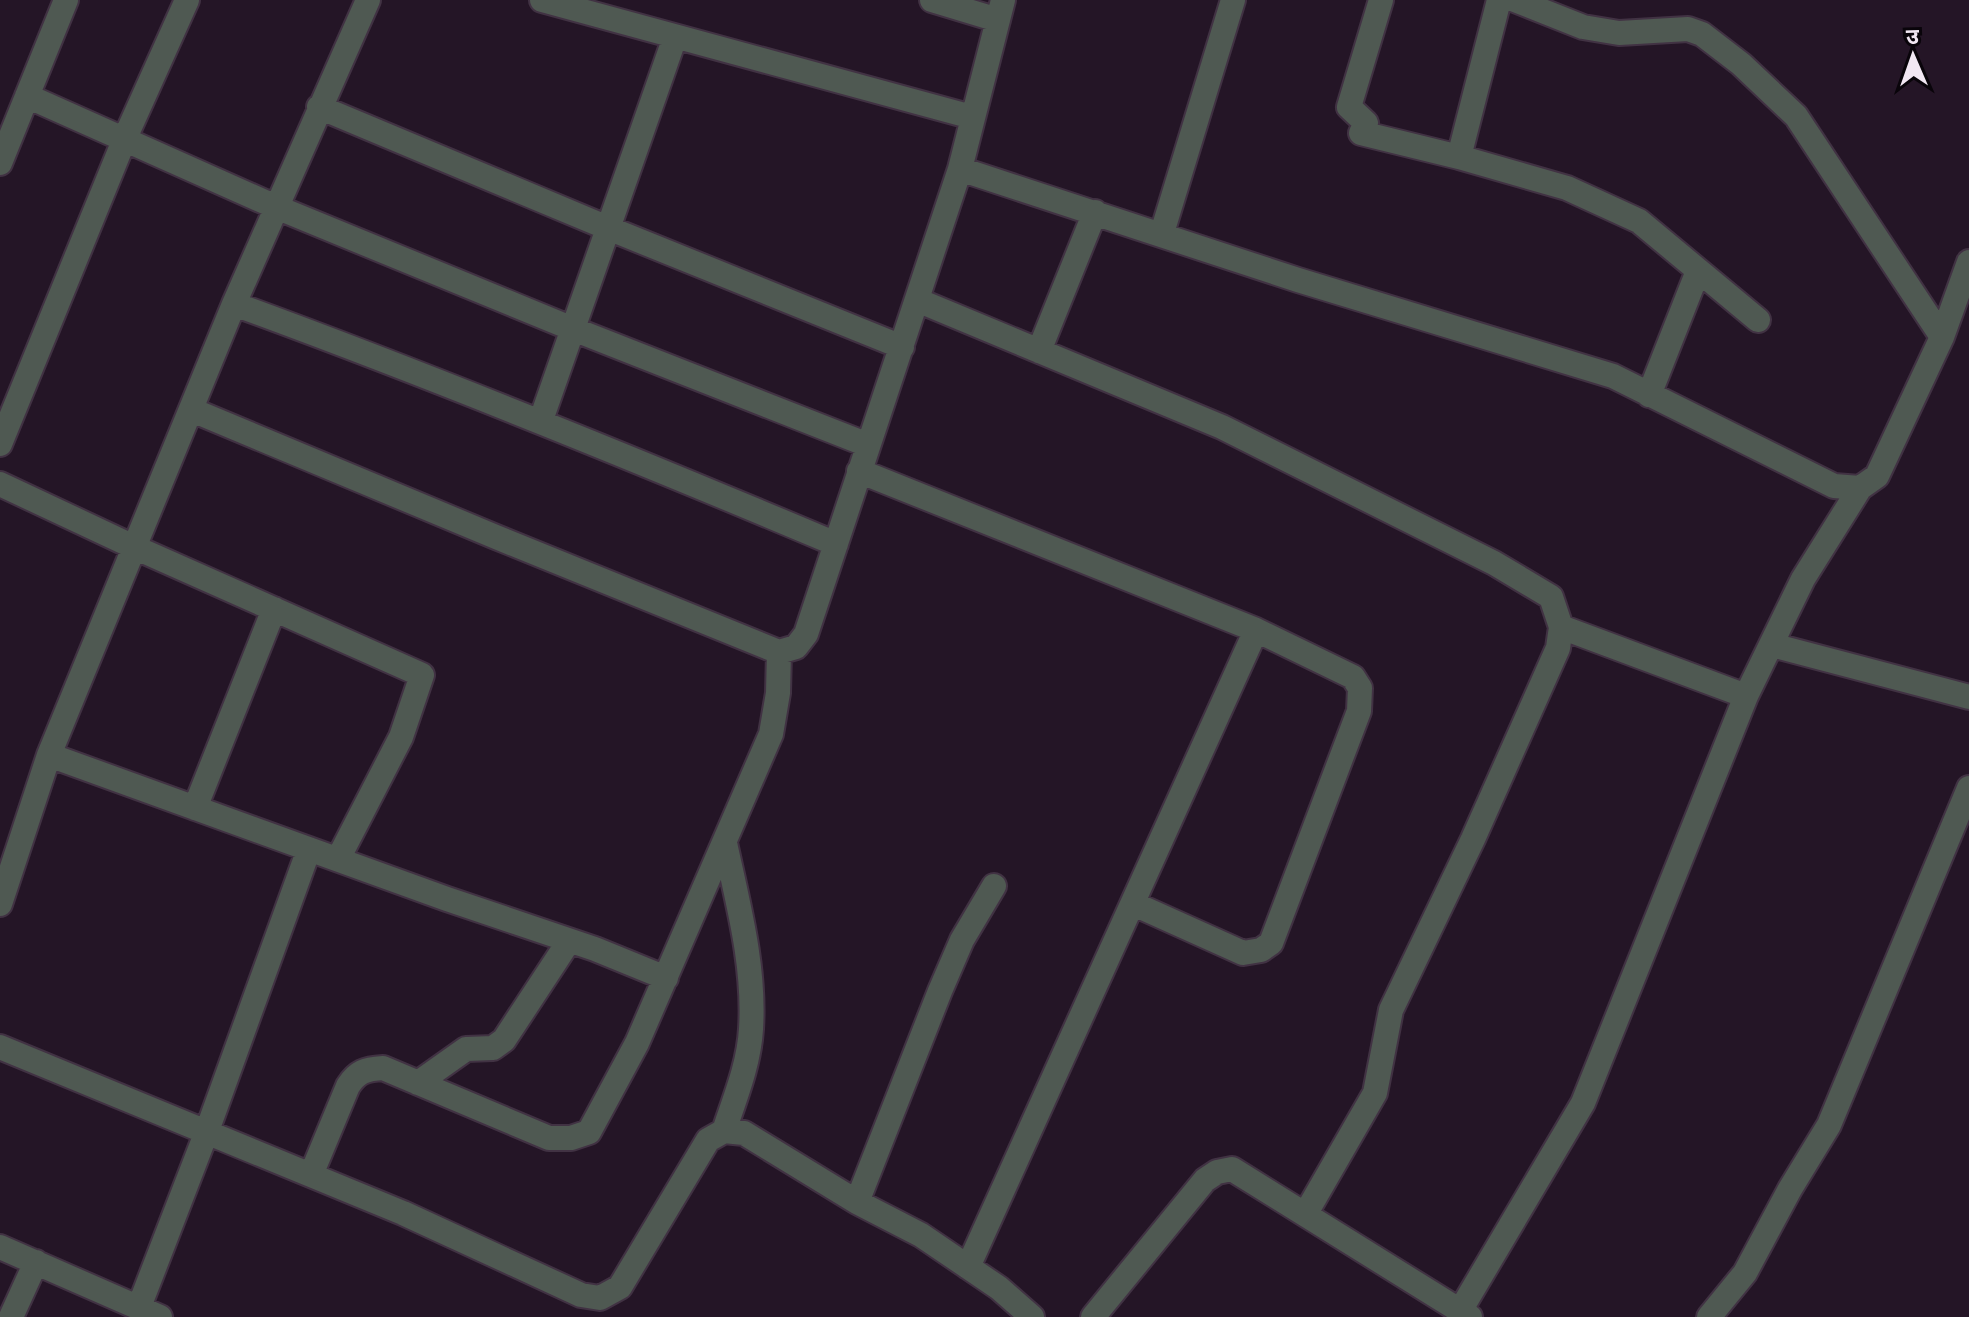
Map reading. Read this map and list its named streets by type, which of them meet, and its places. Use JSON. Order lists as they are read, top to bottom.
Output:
{
  "north": "top"
}
